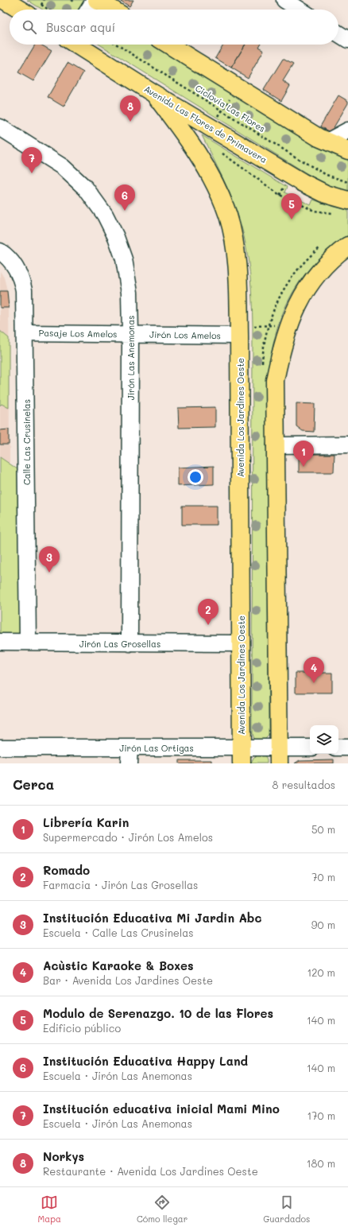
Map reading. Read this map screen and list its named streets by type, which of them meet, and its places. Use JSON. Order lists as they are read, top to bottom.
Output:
{
  "streets": {
    "main road": ["Avenida Las Flores de Primavera", "Avenida Los Jardines Oeste"],
    "street": [
      "Pasaje Los Amelos",
      "Jirón Los Amelos",
      "Jirón Las Anemonas",
      "Calle Las Crusinelas",
      "Jirón Las Grosellas",
      "Jirón Las Ortigas"
    ],
    "path": ["Ciclovía Las Flores"]
  },
  "crossings": [
    ["Avenida Las Flores de Primavera", "Avenida Los Jardines Oeste"],
    ["Pasaje Los Amelos", "Jirón Los Amelos"],
    ["Pasaje Los Amelos", "Jirón Las Anemonas"],
    ["Pasaje Los Amelos", "Calle Las Crusinelas"],
    ["Jirón Los Amelos", "Jirón Las Anemonas"],
    ["Jirón Los Amelos", "Avenida Los Jardines Oeste"],
    ["Jirón Las Anemonas", "Jirón Las Grosellas"],
    ["Avenida Los Jardines Oeste", "Jirón Las Grosellas"],
    ["Avenida Los Jardines Oeste", "Jirón Las Ortigas"],
    ["Calle Las Crusinelas", "Jirón Las Grosellas"]
  ],
  "page": {
    "search": "Buscar aquí",
    "pins": [
      "8",
      "7",
      "6",
      "5",
      "1",
      "3",
      "2",
      "4"
    ],
    "heading": ["Cerca", "8 resultados"],
    "list": [
      {
        "mark": "1",
        "name": "Librería Karin",
        "note": "Supermercado · Jirón Los Amelos",
        "value": "50 m"
      },
      {
        "mark": "2",
        "name": "Romado",
        "note": "Farmacia · Jirón Las Grosellas",
        "value": "70 m"
      },
      {
        "mark": "3",
        "name": "Institución Educativa Mi Jardin Abc",
        "note": "Escuela · Calle Las Crusinelas",
        "value": "90 m"
      },
      {
        "mark": "4",
        "name": "Acùstic Karaoke & Boxes",
        "note": "Bar · Avenida Los Jardines Oeste",
        "value": "120 m"
      },
      {
        "mark": "5",
        "name": "Modulo de Serenazgo. 10 de las Flores",
        "note": "Edificio público",
        "value": "140 m"
      },
      {
        "mark": "6",
        "name": "Institución Educativa Happy Land",
        "note": "Escuela · Jirón Las Anemonas",
        "value": "140 m"
      },
      {
        "mark": "7",
        "name": "Institución educativa inicial Mami Mino",
        "note": "Escuela · Jirón Las Anemonas",
        "value": "170 m"
      },
      {
        "mark": "8",
        "name": "Norkys",
        "note": "Restaurante · Avenida Los Jardines Oeste",
        "value": "180 m"
      }
    ],
    "nav": ["Mapa", "Cómo llegar", "Guardados"]
  }
}
